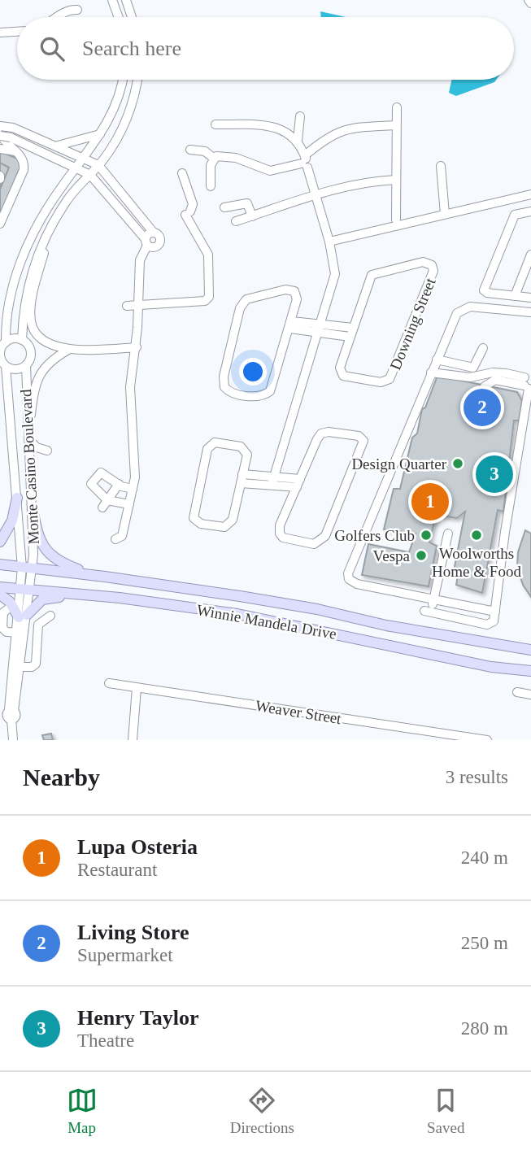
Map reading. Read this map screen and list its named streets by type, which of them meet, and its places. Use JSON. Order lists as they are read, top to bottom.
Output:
{
  "streets": {
    "main road": ["Winnie Mandela Drive"],
    "street": ["Downing Street", "Monte Casino Boulevard", "Weaver Street"]
  },
  "crossings": [
    ["Monte Casino Boulevard", "Winnie Mandela Drive"]
  ],
  "places": [
    "Design Quarter",
    "Golfers Club",
    "Woolworths Home & Food",
    "Vespa"
  ],
  "page": {
    "search": "Search here",
    "pins": ["2", "3", "1"],
    "heading": ["Nearby", "3 results"],
    "list": [
      {
        "mark": "1",
        "name": "Lupa Osteria",
        "note": "Restaurant",
        "value": "240 m"
      },
      {
        "mark": "2",
        "name": "Living Store",
        "note": "Supermarket",
        "value": "250 m"
      },
      {
        "mark": "3",
        "name": "Henry Taylor",
        "note": "Theatre",
        "value": "280 m"
      }
    ],
    "nav": ["Map", "Directions", "Saved"]
  }
}
